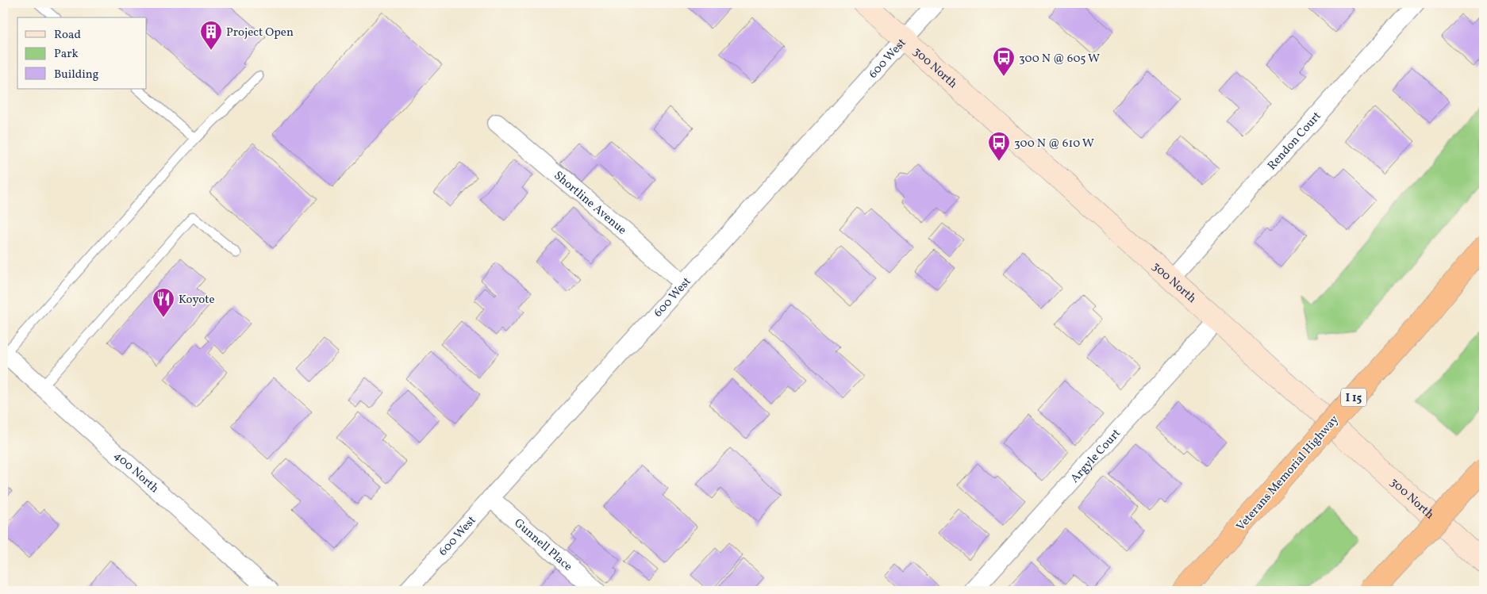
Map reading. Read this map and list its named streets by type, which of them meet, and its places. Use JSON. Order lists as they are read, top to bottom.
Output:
{
  "streets": {
    "highway": ["I 15", "Veterans Memorial Highway"],
    "street": [
      "600 West",
      "300 North",
      "Rendon Court",
      "Shortline Avenue",
      "Argyle Court",
      "400 North",
      "Gunnell Place"
    ]
  },
  "crossings": [
    ["600 West", "300 North"],
    ["600 West", "Shortline Avenue"],
    ["600 West", "Gunnell Place"],
    ["300 North", "Rendon Court"],
    ["300 North", "Argyle Court"]
  ],
  "places": {
    "building": ["Project Open"],
    "bus stop": ["300 N @ 605 W", "300 N @ 610 W"],
    "restaurant": ["Koyote"]
  },
  "legend": ["Road", "Park", "Building"]
}
